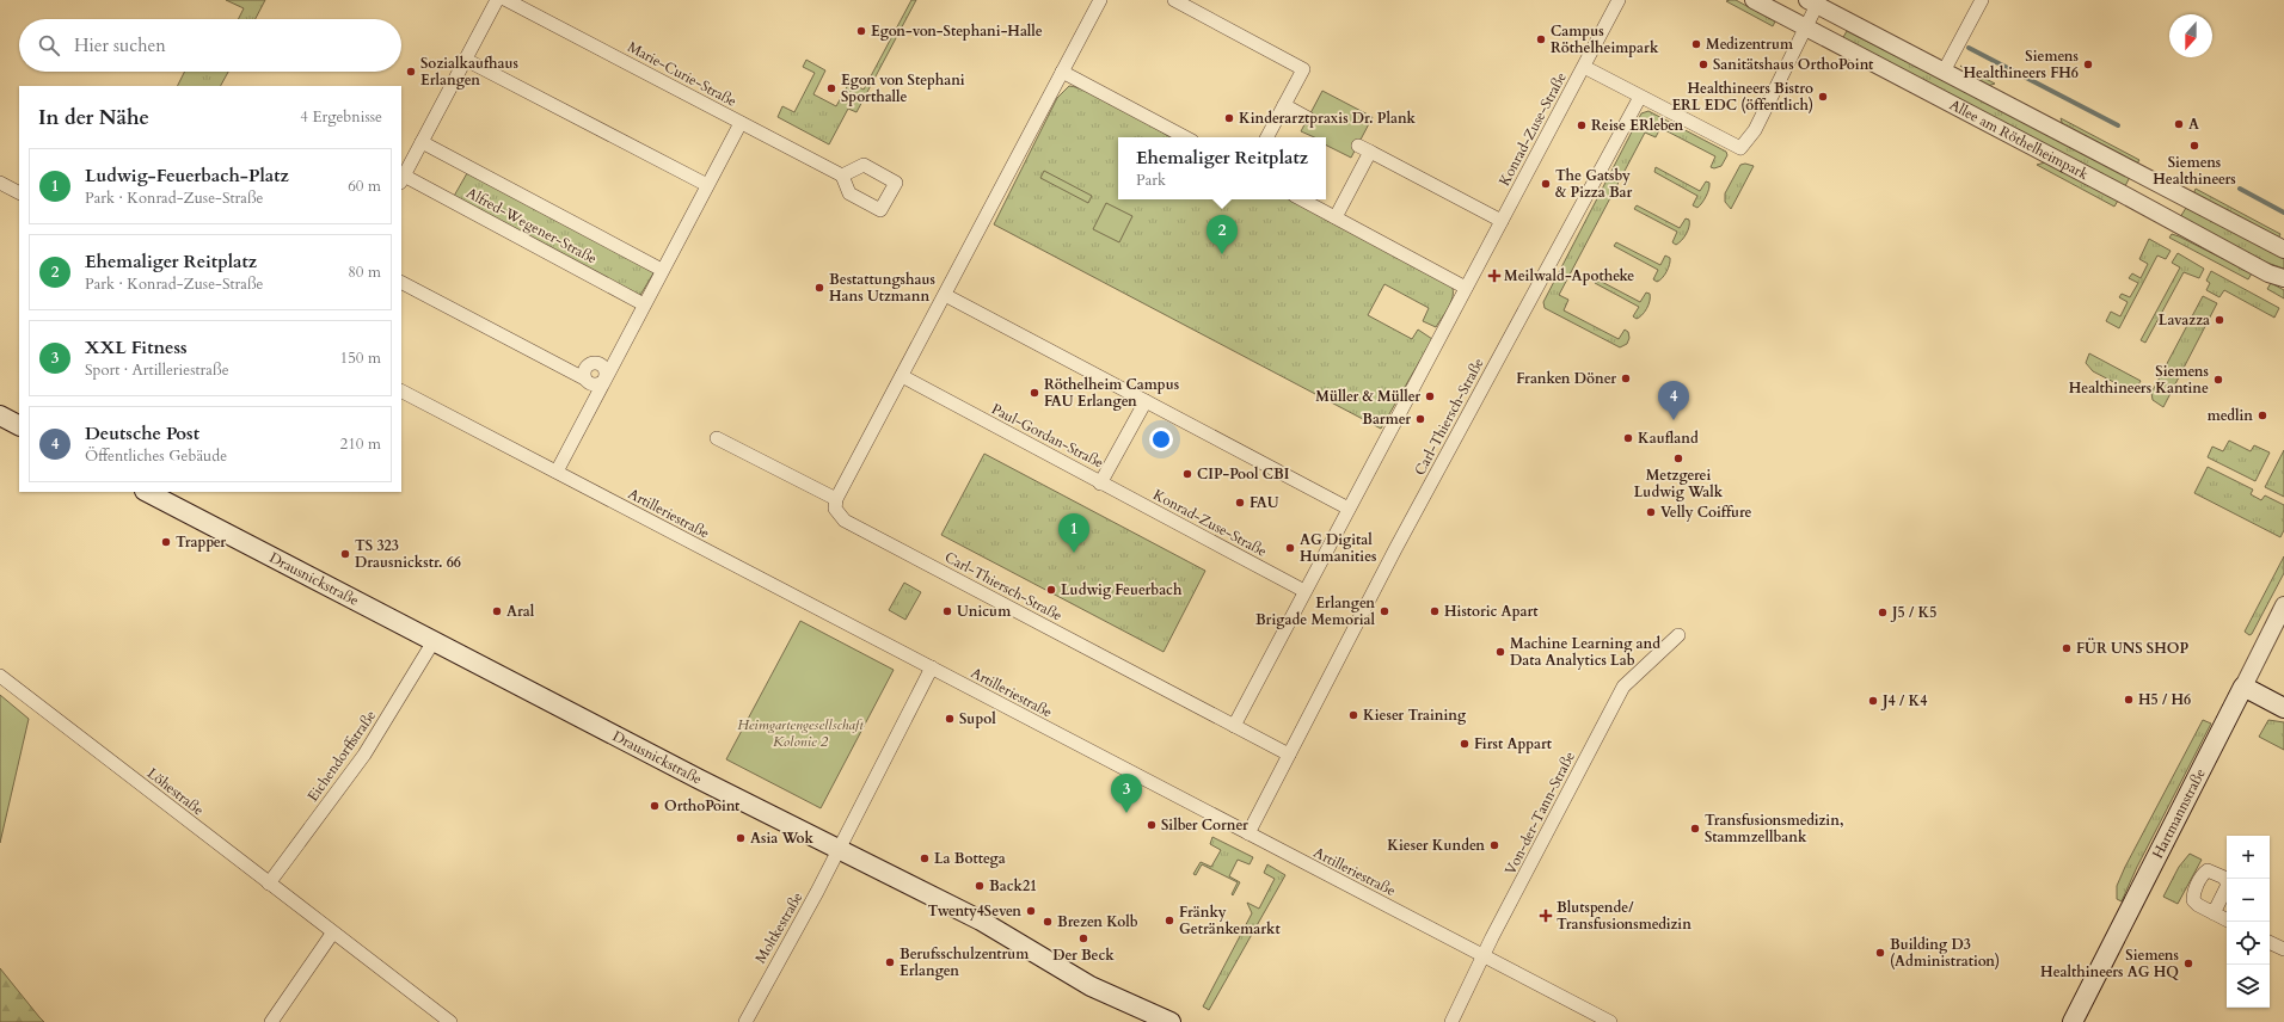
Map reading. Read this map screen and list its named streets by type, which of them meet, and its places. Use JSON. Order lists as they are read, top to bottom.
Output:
{
  "streets": {
    "main road": ["Drausnickstraße", "Hartmannstraße"],
    "street": [
      "Marie-Curie-Straße",
      "Konrad-Zuse-Straße",
      "Allee am Röthelheimpark",
      "Alfred-Wegener-Straße",
      "Carl-Thiersch-Straße",
      "Paul-Gordan-Straße",
      "Artilleriestraße",
      "Eichendorffstraße",
      "Löhestraße",
      "Von-der-Tann-Straße",
      "Moltkestraße"
    ]
  },
  "crossings": [
    ["Konrad-Zuse-Straße", "Carl-Thiersch-Straße"],
    ["Konrad-Zuse-Straße", "Paul-Gordan-Straße"],
    ["Carl-Thiersch-Straße", "Artilleriestraße"],
    ["Artilleriestraße", "Von-der-Tann-Straße"],
    ["Artilleriestraße", "Moltkestraße"],
    ["Drausnickstraße", "Eichendorffstraße"],
    ["Drausnickstraße", "Moltkestraße"],
    ["Eichendorffstraße", "Löhestraße"]
  ],
  "parks": ["Heimgartengesellschaft Kolonie 2"],
  "places": {
    "other": [
      "Egon-von-Stephani-Halle",
      "Campus Röthelheimpark",
      "Medizentrum",
      "Sanitätshaus OrthoPoint",
      "Siemens Healthineers FH6",
      "Sozialkaufhaus Erlangen",
      "Egon von Stephani Sporthalle",
      "Healthineers Bistro ERL EDC (öffentlich)",
      "Kinderarztpraxis Dr. Plank",
      "A",
      "Reise ERleben",
      "Siemens Healthineers",
      "The Gatsby & Pizza Bar",
      "Bestattungshaus Hans Utzmann",
      "Lavazza",
      "Franken Döner",
      "Siemens Healthineers Kantine",
      "Röthelheim Campus FAU Erlangen",
      "Müller & Müller",
      "medlin",
      "Barmer",
      "Kaufland",
      "Metzgerei Ludwig Walk",
      "CIP-Pool CBI",
      "FAU",
      "Velly Coiffure",
      "Trapper",
      "AG Digital Humanities",
      "TS 323 Drausnickstr. 66",
      "Ludwig Feuerbach",
      "Aral",
      "Unicum",
      "Erlangen Brigade Memorial",
      "Historic Apart",
      "J5 / K5",
      "FÜR UNS SHOP",
      "Machine Learning and Data Analytics Lab",
      "H5 / H6",
      "J4 / K4",
      "Kieser Training",
      "Supol",
      "First Appart",
      "OrthoPoint",
      "Silber Corner",
      "Transfusionsmedizin, Stammzellbank",
      "Asia Wok",
      "Kieser Kunden",
      "La Bottega",
      "Back21",
      "Twenty4Seven",
      "Fränky Getränkemarkt",
      "Brezen Kolb",
      "Der Beck",
      "Building D3 (Administration)",
      "Berufsschulzentrum Erlangen",
      "Siemens Healthineers AG HQ"
    ],
    "health": ["Meilwald-Apotheke", "Blutspende/ Transfusionsmedizin"]
  },
  "north": "bottom",
  "page": {
    "search": "Hier suchen",
    "heading": ["In der Nähe", "4 Ergebnisse"],
    "popup": ["Ehemaliger Reitplatz", "Park"],
    "list": [
      {
        "mark": "1",
        "name": "Ludwig-Feuerbach-Platz",
        "note": "Park · Konrad-Zuse-Straße",
        "value": "60 m"
      },
      {
        "mark": "2",
        "name": "Ehemaliger Reitplatz",
        "note": "Park · Konrad-Zuse-Straße",
        "value": "80 m"
      },
      {
        "mark": "3",
        "name": "XXL Fitness",
        "note": "Sport · Artilleriestraße",
        "value": "150 m"
      },
      {
        "mark": "4",
        "name": "Deutsche Post",
        "note": "Öffentliches Gebäude",
        "value": "210 m"
      }
    ],
    "pins": [
      "2",
      "4",
      "1",
      "3"
    ],
    "map_buttons": ["+", "−"]
  }
}
